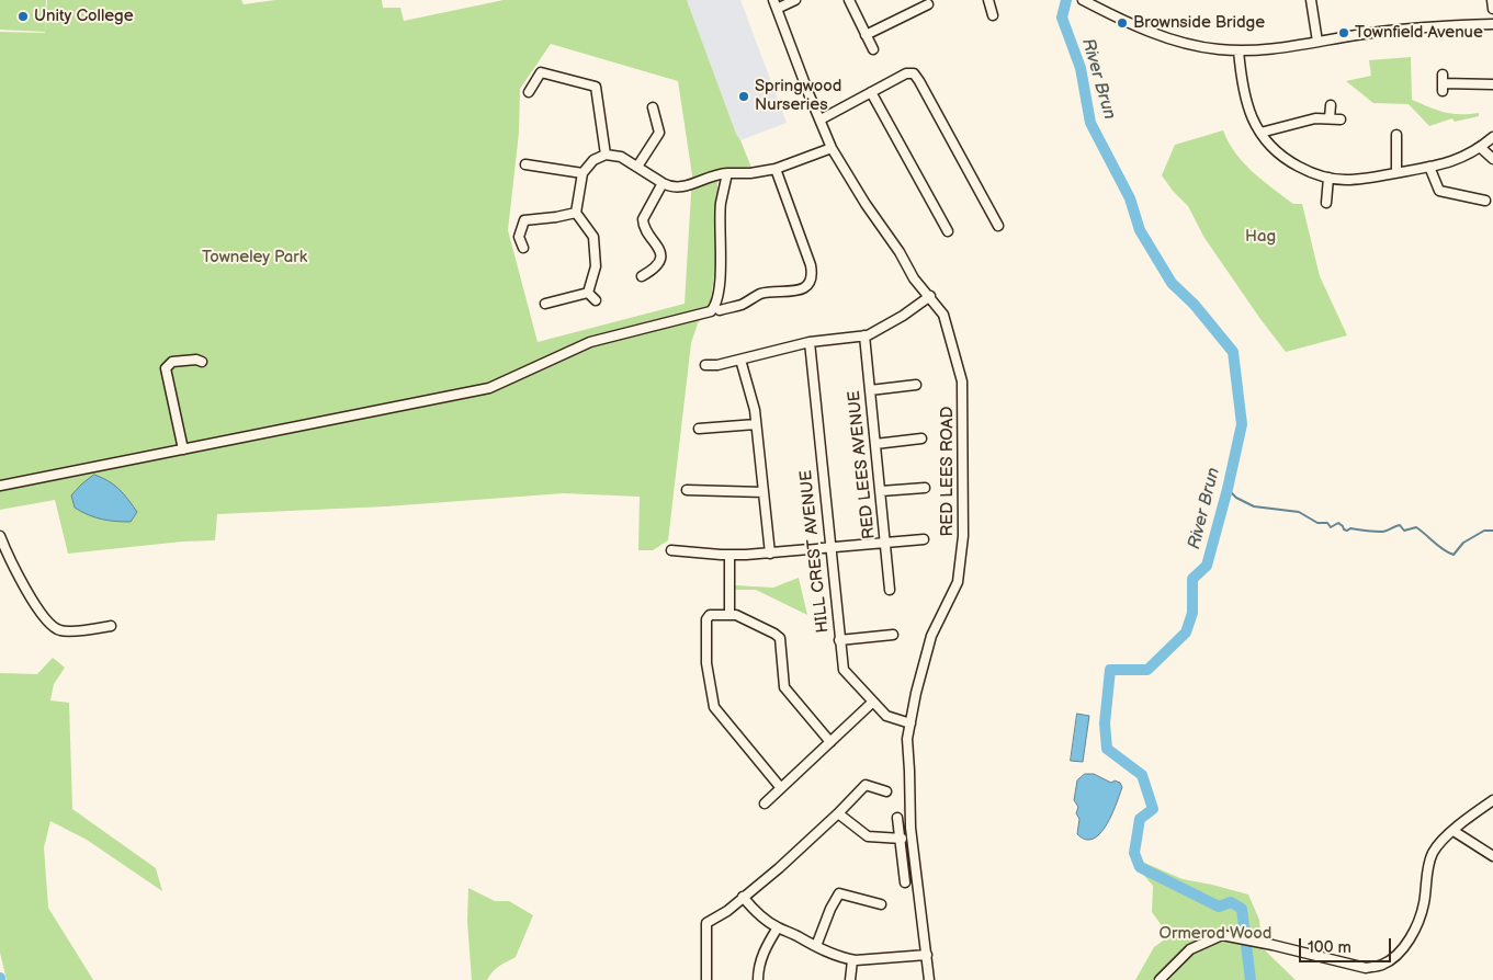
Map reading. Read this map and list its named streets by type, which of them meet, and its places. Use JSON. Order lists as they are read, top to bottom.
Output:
{
  "streets": {
    "street": ["RED LEES AVENUE", "RED LEES ROAD", "HILL CREST AVENUE"]
  },
  "crossings": [
    ["RED LEES ROAD", "HILL CREST AVENUE"]
  ],
  "water": ["River Brun"],
  "parks": ["Hag", "Towneley Park", "Ormerod Wood"],
  "places": [
    "Unity College",
    "Brownside Bridge",
    "Townfield Avenue",
    "Springwood Nurseries"
  ],
  "scale_bar": "100 m"
}
